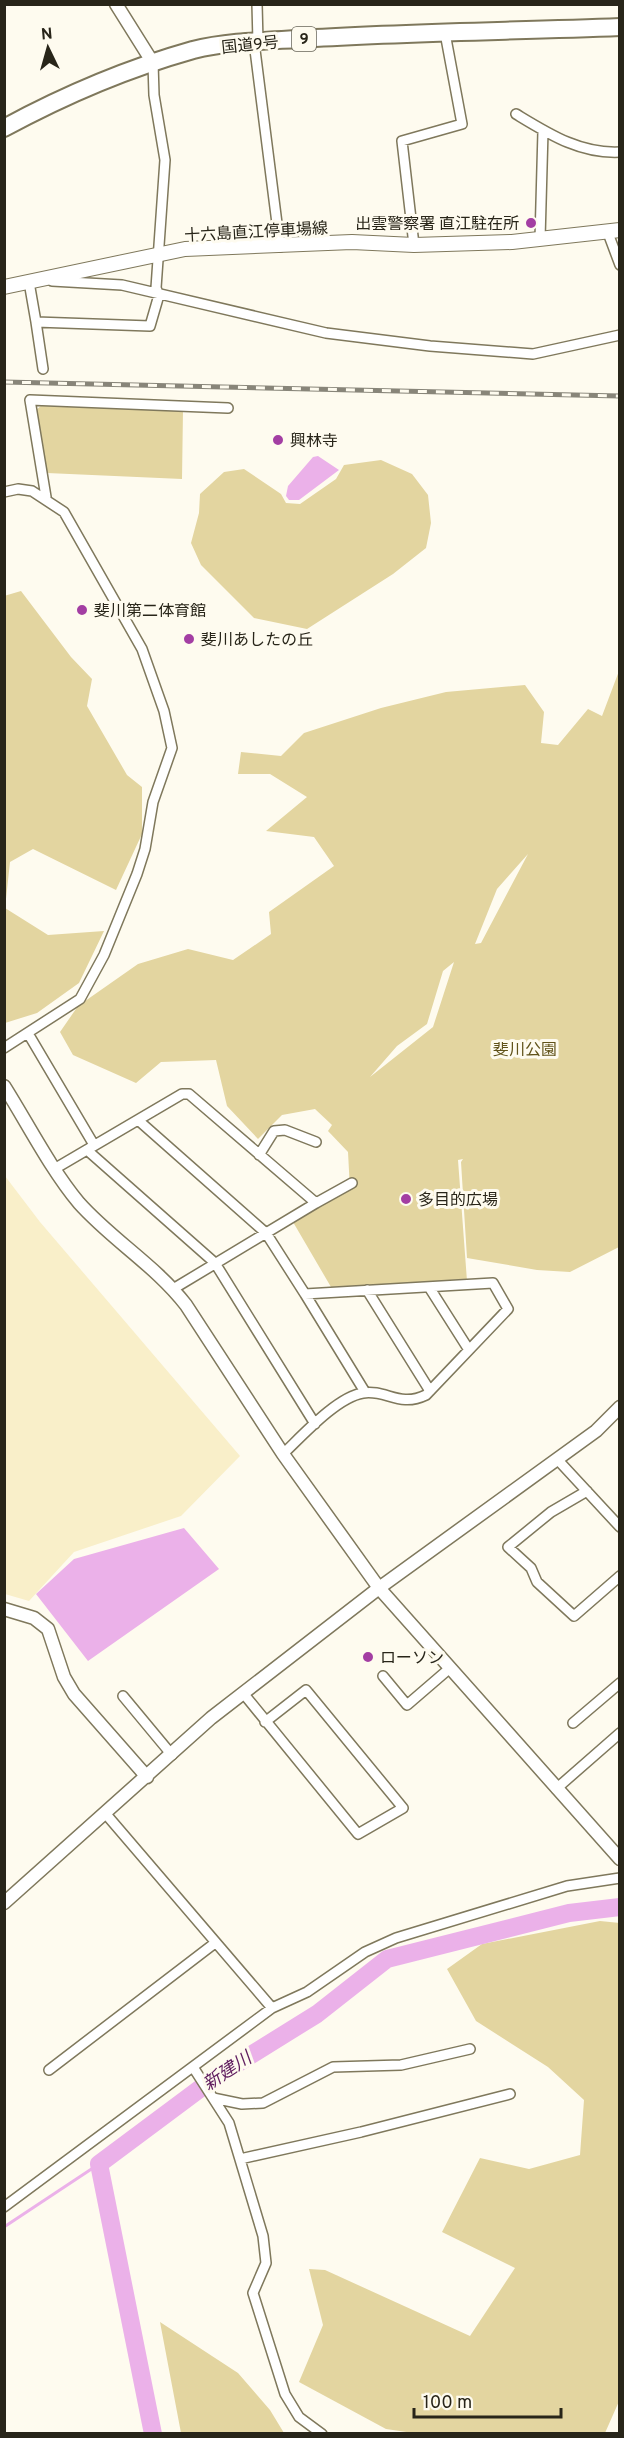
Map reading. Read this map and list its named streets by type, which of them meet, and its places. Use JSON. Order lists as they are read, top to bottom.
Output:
{
  "streets": {
    "highway": ["9", "国道9号"],
    "main road": ["十六島直江停車場線"]
  },
  "water": ["新建川"],
  "parks": ["斐川公園"],
  "places": [
    "出雲警察署 直江駐在所",
    "興林寺",
    "斐川第二体育館",
    "斐川あしたの丘",
    "多目的広場",
    "ローソン"
  ],
  "scale_bar": "100 m",
  "north": "top"
}
